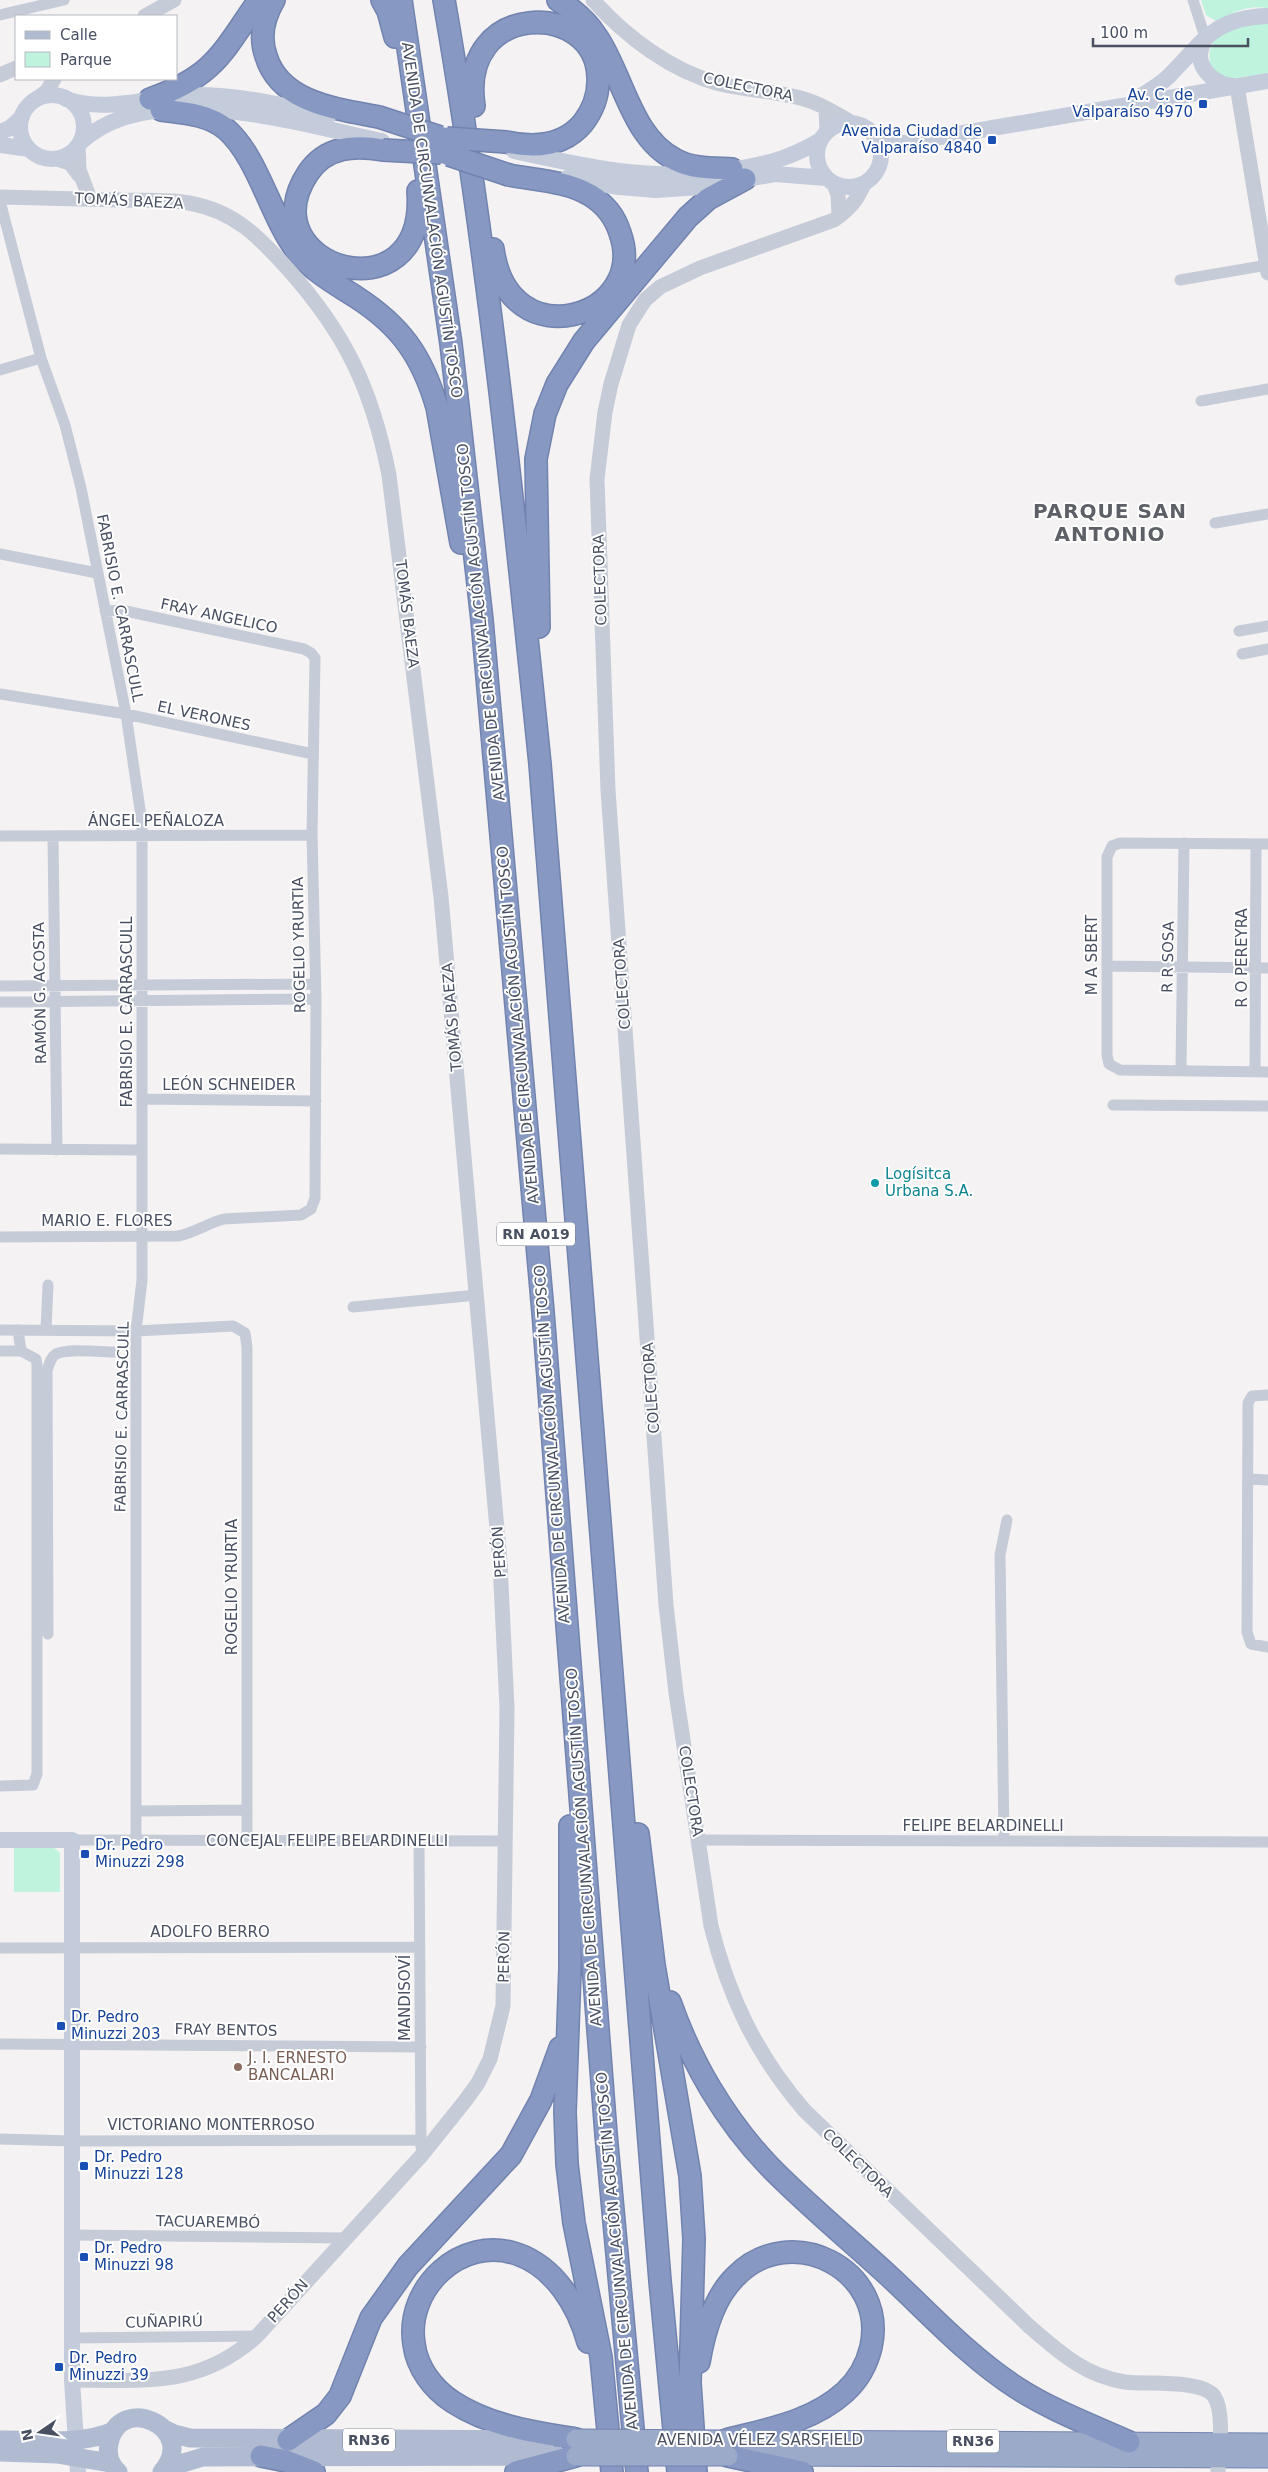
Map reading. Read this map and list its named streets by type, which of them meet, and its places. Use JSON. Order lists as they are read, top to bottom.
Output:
{
  "streets": {
    "highway": [
      "AVENIDA DE CIRCUNVALACIÓN AGUSTÍN TOSCO",
      "RN A019",
      "RN36",
      "AVENIDA VÉLEZ SARSFIELD"
    ],
    "main road": ["CONCEJAL FELIPE BELARDINELLI"],
    "street": [
      "COLECTORA",
      "TOMÁS BAEZA",
      "FABRISIO E. CARRASCULL",
      "FRAY ANGELICO",
      "EL VERONES",
      "ÁNGEL PEÑALOZA",
      "ROGELIO YRURTIA",
      "M A SBERT",
      "R R SOSA",
      "R O PEREYRA",
      "RAMÓN G. ACOSTA",
      "LEÓN SCHNEIDER",
      "MARIO E. FLORES",
      "PERÓN",
      "FELIPE BELARDINELLI",
      "ADOLFO BERRO",
      "MANDISOVÍ",
      "FRAY BENTOS",
      "VICTORIANO MONTERROSO",
      "TACUAREMBÓ",
      "CUÑAPIRÚ"
    ]
  },
  "crossings": [
    ["COLECTORA", "FELIPE BELARDINELLI"],
    ["COLECTORA", "AVENIDA VÉLEZ SARSFIELD"],
    ["TOMÁS BAEZA", "PERÓN"],
    ["FABRISIO E. CARRASCULL", "FRAY ANGELICO"],
    ["FABRISIO E. CARRASCULL", "EL VERONES"],
    ["FABRISIO E. CARRASCULL", "ÁNGEL PEÑALOZA"],
    ["FABRISIO E. CARRASCULL", "ROGELIO YRURTIA"],
    ["FABRISIO E. CARRASCULL", "LEÓN SCHNEIDER"],
    ["FABRISIO E. CARRASCULL", "MARIO E. FLORES"],
    ["FABRISIO E. CARRASCULL", "CONCEJAL FELIPE BELARDINELLI"],
    ["FRAY ANGELICO", "ROGELIO YRURTIA"],
    ["EL VERONES", "ROGELIO YRURTIA"],
    ["ÁNGEL PEÑALOZA", "ROGELIO YRURTIA"],
    ["ÁNGEL PEÑALOZA", "RAMÓN G. ACOSTA"],
    ["ROGELIO YRURTIA", "LEÓN SCHNEIDER"],
    ["ROGELIO YRURTIA", "MARIO E. FLORES"],
    ["ROGELIO YRURTIA", "CONCEJAL FELIPE BELARDINELLI"],
    ["M A SBERT", "R R SOSA"],
    ["PERÓN", "CONCEJAL FELIPE BELARDINELLI"],
    ["PERÓN", "MANDISOVÍ"],
    ["PERÓN", "TACUAREMBÓ"],
    ["PERÓN", "CUÑAPIRÚ"],
    ["CONCEJAL FELIPE BELARDINELLI", "MANDISOVÍ"],
    ["ADOLFO BERRO", "MANDISOVÍ"],
    ["MANDISOVÍ", "FRAY BENTOS"],
    ["MANDISOVÍ", "VICTORIANO MONTERROSO"],
    ["RN36", "AVENIDA VÉLEZ SARSFIELD"]
  ],
  "districts": ["PARQUE SAN ANTONIO"],
  "places": {
    "transit": [
      "Av. C. de Valparaíso 4970",
      "Avenida Ciudad de Valparaíso 4840",
      "Dr. Pedro Minuzzi 298",
      "Dr. Pedro Minuzzi 203",
      "Dr. Pedro Minuzzi 128",
      "Dr. Pedro Minuzzi 98",
      "Dr. Pedro Minuzzi 39"
    ],
    "other": ["Logísitca Urbana S.A.", "J. I. ERNESTO BANCALARI"]
  },
  "legend": ["Calle", "Parque"],
  "scale_bar": "100 m",
  "north": "left"
}
